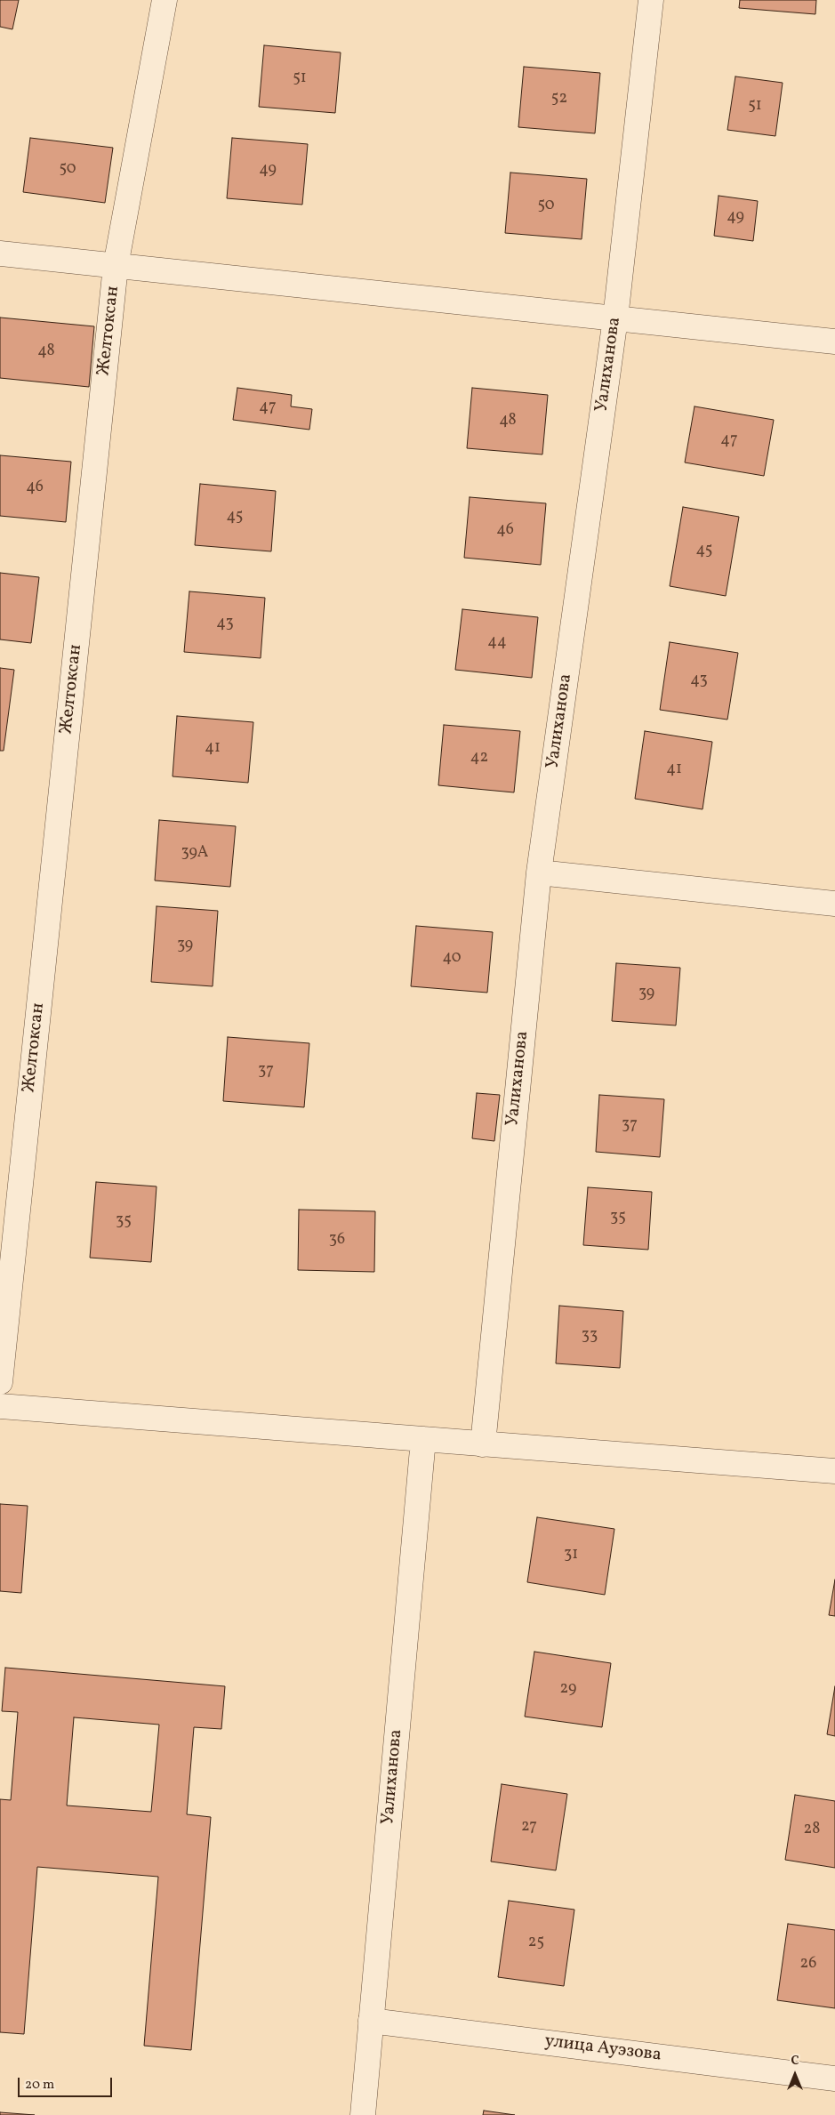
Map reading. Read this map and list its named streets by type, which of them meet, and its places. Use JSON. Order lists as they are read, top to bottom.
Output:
{
  "streets": {
    "street": ["Желтоксан", "Уалиханова", "улица Ауэзова"]
  },
  "crossings": [
    ["Уалиханова", "улица Ауэзова"]
  ],
  "house_numbers": [
    "51",
    "52",
    "51",
    "50",
    "49",
    "50",
    "49",
    "48",
    "47",
    "48",
    "47",
    "46",
    "45",
    "46",
    "45",
    "43",
    "44",
    "43",
    "41",
    "42",
    "41",
    "39А",
    "39",
    "40",
    "39",
    "37",
    "37",
    "35",
    "35",
    "36",
    "33",
    "31",
    "29",
    "27",
    "28",
    "25",
    "26"
  ],
  "scale_bar": "20 m",
  "north": "top"
}
